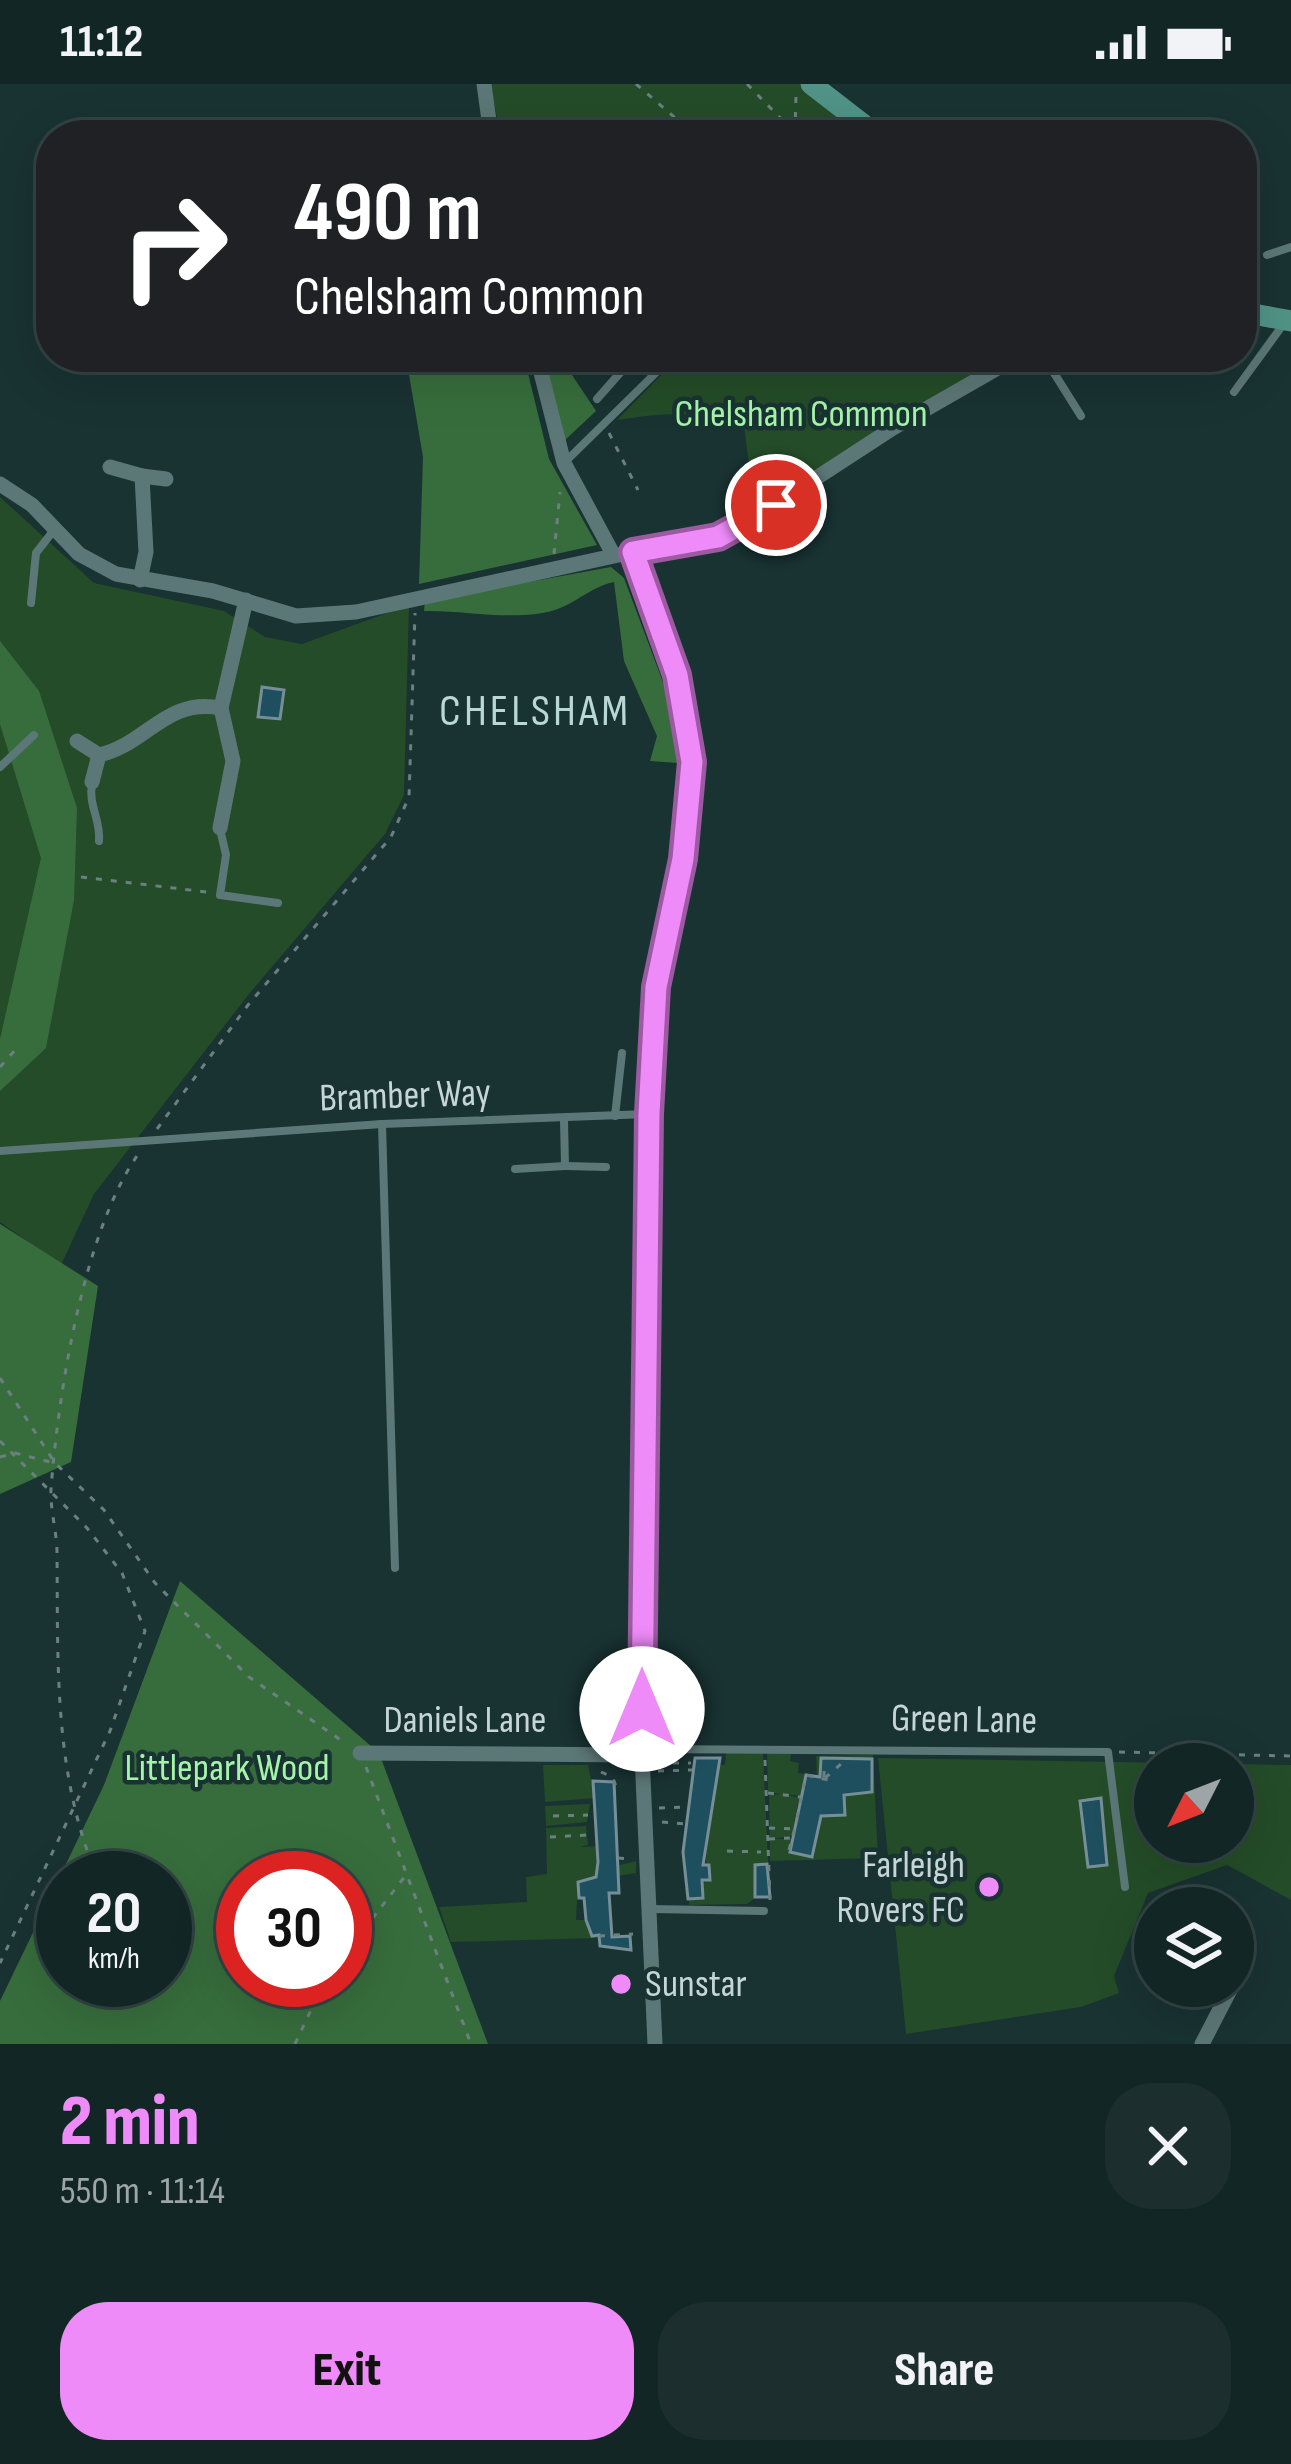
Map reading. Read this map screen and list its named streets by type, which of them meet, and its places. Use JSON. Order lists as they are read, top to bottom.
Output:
{
  "streets": {
    "street": ["Daniels Lane"],
    "lane": ["Bramber Way", "Green Lane"]
  },
  "crossings": [
    ["Daniels Lane", "Green Lane"]
  ],
  "districts": ["CHELSHAM"],
  "parks": ["Chelsham Common", "Littlepark Wood"],
  "places": ["Farleigh Rovers FC", "Sunstar"],
  "north": "bottom left",
  "page": {
    "status": "11:12",
    "turn": ["490 m", "Chelsham Common"],
    "speed": "20 km/h",
    "limit": "30",
    "heading": ["2 min", "550 m · 11:14"],
    "buttons": ["Exit", "Share"]
  }
}
